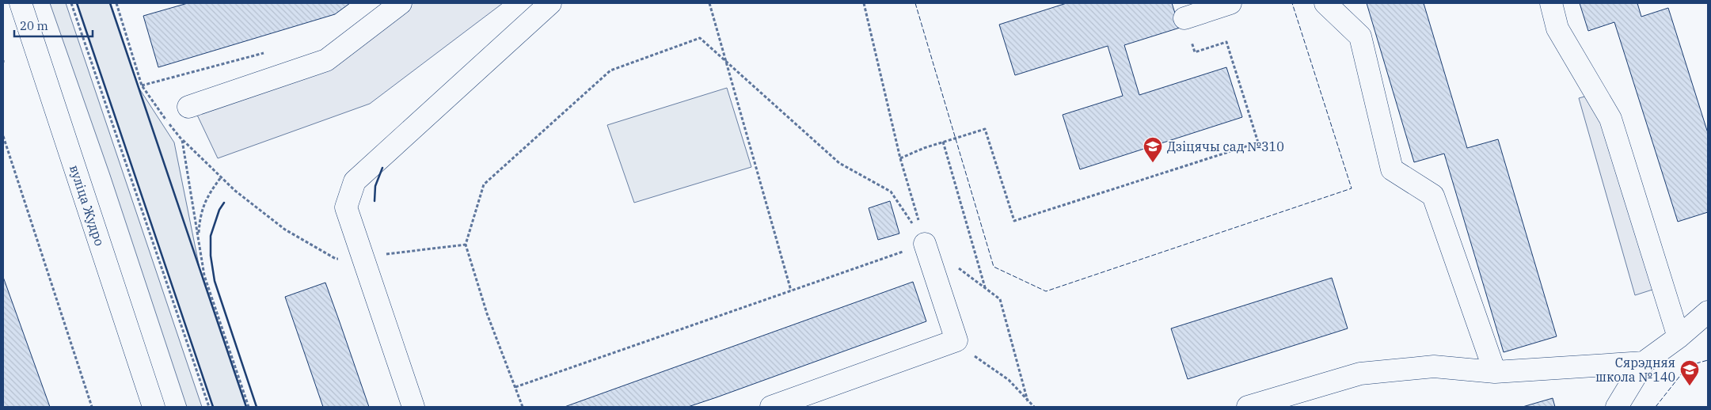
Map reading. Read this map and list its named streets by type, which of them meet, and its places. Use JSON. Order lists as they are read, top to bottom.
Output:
{
  "streets": {
    "main road": ["вуліца Жудро"]
  },
  "places": {
    "school or university": ["Дзіцячы сад №310", "Сярэдняя школа №140"]
  },
  "scale_bar": "20 m"
}
